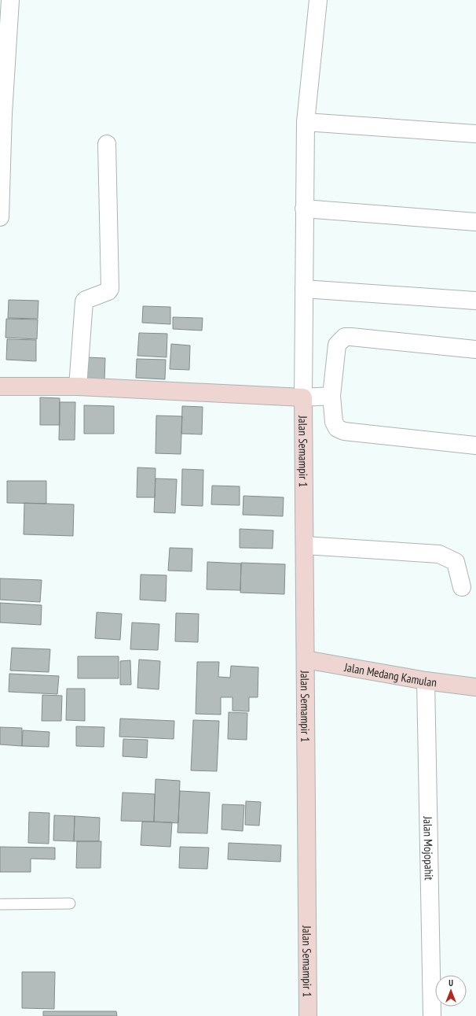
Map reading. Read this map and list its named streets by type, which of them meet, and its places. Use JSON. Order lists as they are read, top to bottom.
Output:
{
  "streets": {
    "street": ["Jalan Semampir 1", "Jalan Medang Kamulan", "Jalan Mojopahit"]
  },
  "crossings": [
    ["Jalan Semampir 1", "Jalan Medang Kamulan"],
    ["Jalan Medang Kamulan", "Jalan Mojopahit"]
  ],
  "north": "top"
}
